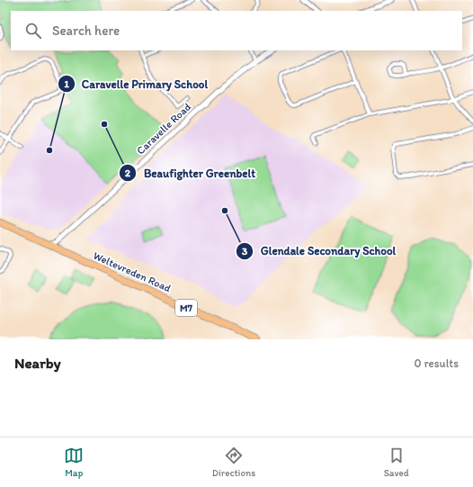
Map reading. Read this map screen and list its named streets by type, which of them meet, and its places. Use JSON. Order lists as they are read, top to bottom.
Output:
{
  "streets": {
    "main road": ["Weltevreden Road", "M7"],
    "street": ["Caravelle Road"]
  },
  "crossings": [
    ["Caravelle Road", "Weltevreden Road"]
  ],
  "places": ["Beaufighter Greenbelt", "Caravelle Primary School", "Glendale Secondary School"],
  "page": {
    "search": "Search here",
    "heading": ["Nearby", "0 results"],
    "nav": ["Map", "Directions", "Saved"]
  }
}
